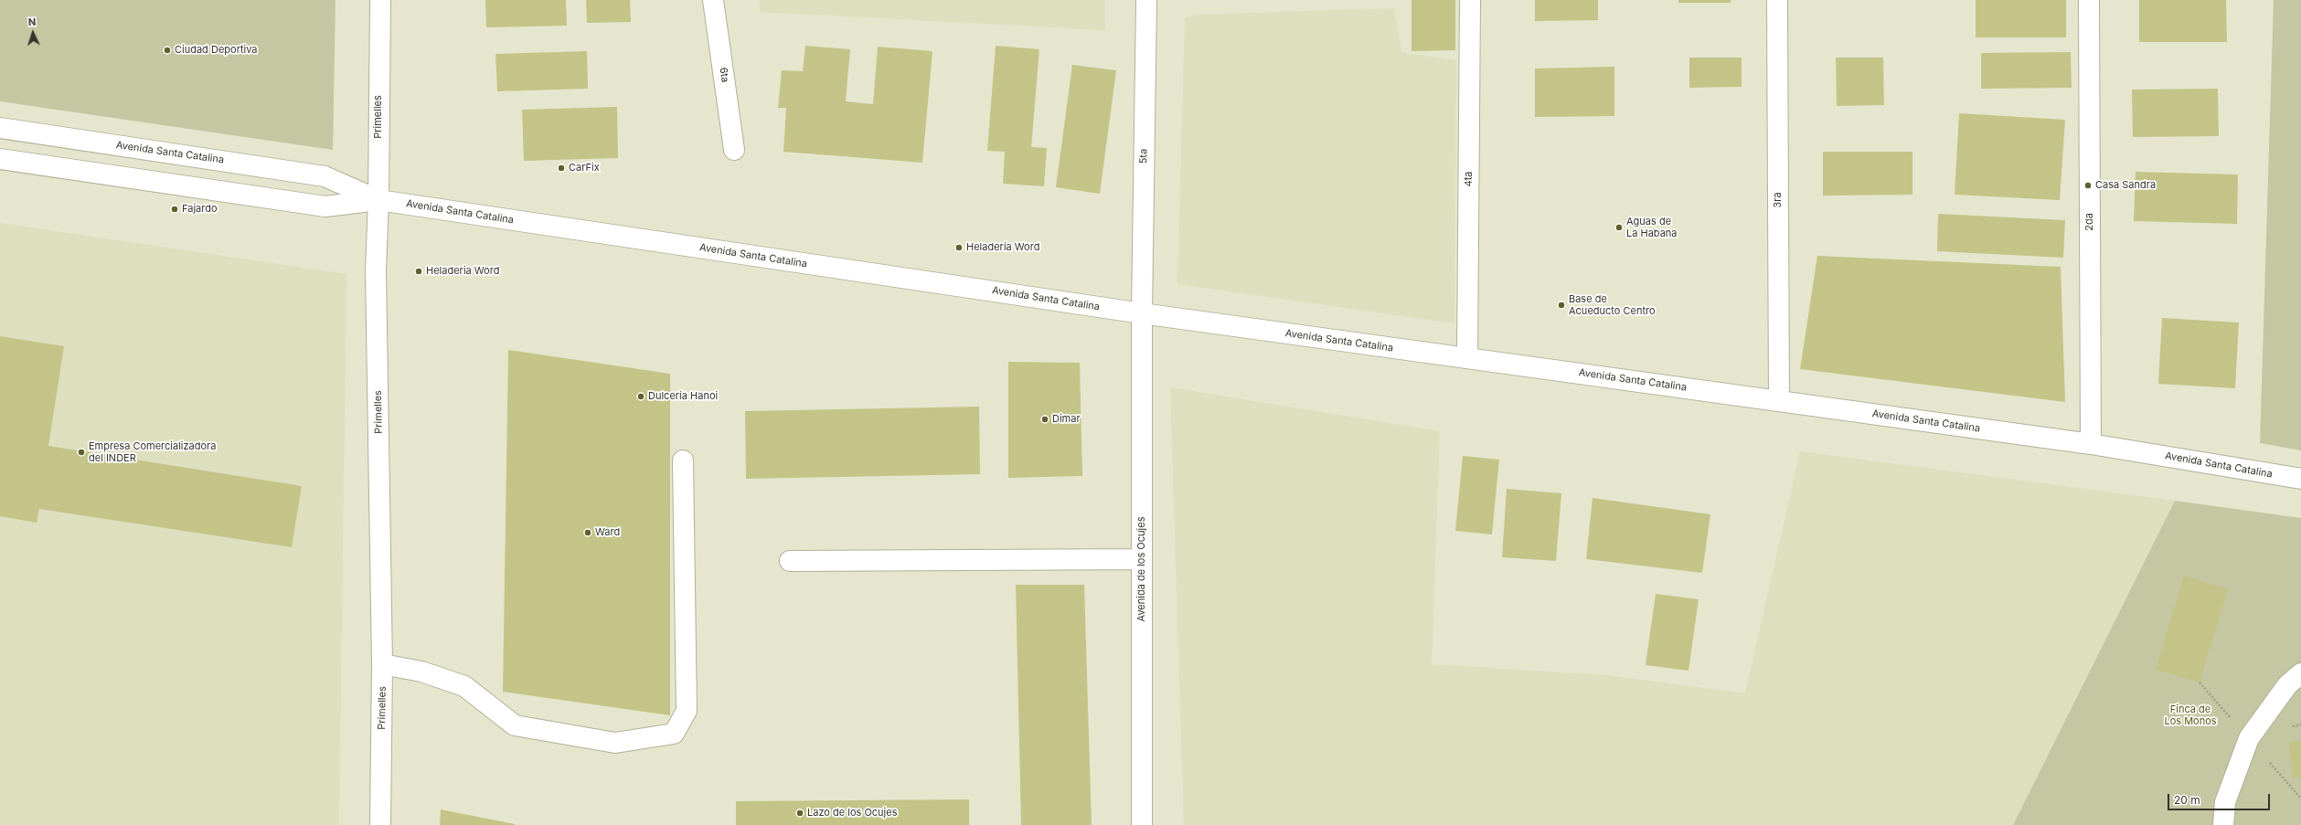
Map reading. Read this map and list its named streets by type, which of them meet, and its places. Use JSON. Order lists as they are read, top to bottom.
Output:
{
  "streets": {
    "main road": [
      "6ta",
      "Primelles",
      "Avenida Santa Catalina",
      "5ta",
      "4ta",
      "3ra",
      "2da",
      "Avenida de los Ocujes"
    ]
  },
  "crossings": [
    ["Primelles", "Avenida Santa Catalina"],
    ["Avenida Santa Catalina", "5ta"],
    ["Avenida Santa Catalina", "4ta"],
    ["Avenida Santa Catalina", "3ra"],
    ["Avenida Santa Catalina", "2da"],
    ["Avenida Santa Catalina", "Avenida de los Ocujes"],
    ["5ta", "Avenida de los Ocujes"]
  ],
  "parks": ["Finca de Los Monos"],
  "places": [
    "Ciudad Deportiva",
    "CarFix",
    "Casa Sandra",
    "Fajardo",
    "Aguas de La Habana",
    "Heladería Word",
    "Heladeria Word",
    "Base de Acueducto Centro",
    "Dulcería Hanoi",
    "Dimar",
    "Empresa Comercializadora del INDER",
    "Ward",
    "Lazo de los Ocujes"
  ],
  "scale_bar": "20 m",
  "north": "top"
}
